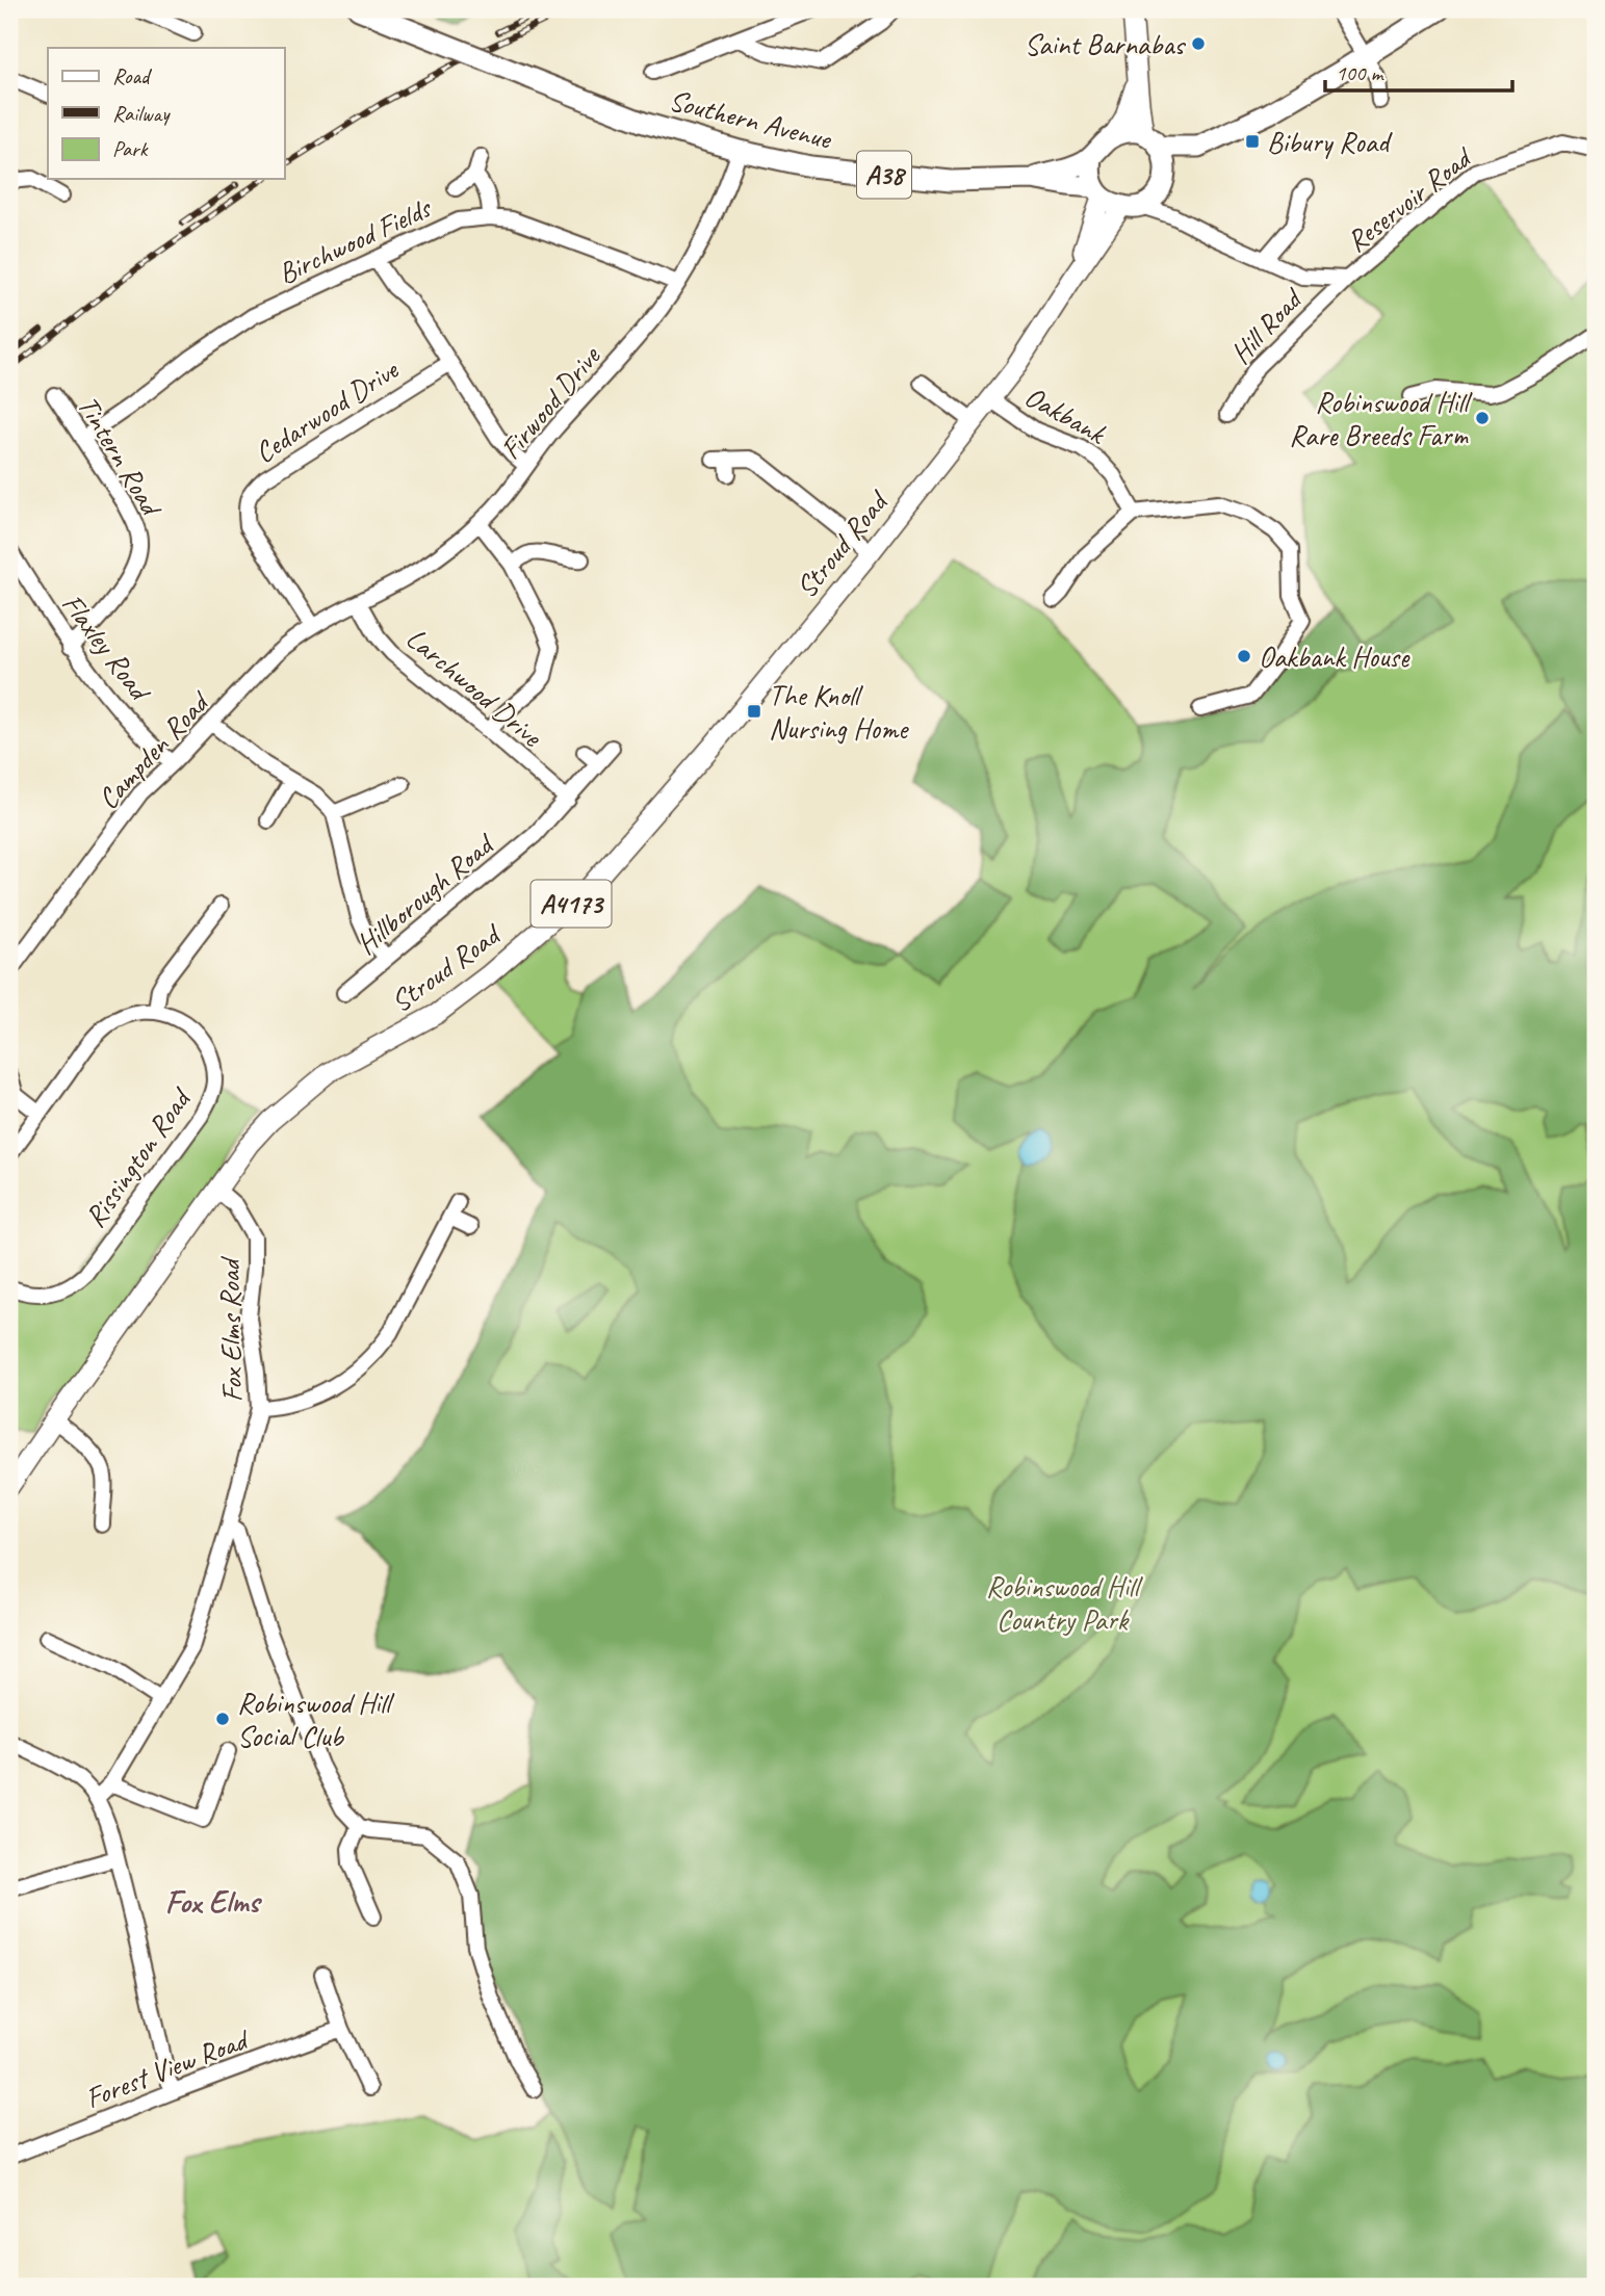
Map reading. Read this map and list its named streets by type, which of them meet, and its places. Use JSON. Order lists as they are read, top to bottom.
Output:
{
  "streets": {
    "highway": ["Southern Avenue", "A38"],
    "main road": ["Stroud Road", "A4173"],
    "street": [
      "Reservoir Road",
      "Birchwood Fields",
      "Hill Road",
      "Firwood Drive",
      "Cedarwood Drive",
      "Oakbank",
      "Tintern Road",
      "Flaxley Road",
      "Larchwood Drive",
      "Campden Road",
      "Hillborough Road",
      "Rissington Road",
      "Fox Elms Road",
      "Forest View Road"
    ]
  },
  "crossings": [
    ["Southern Avenue", "A38"],
    ["Southern Avenue", "Firwood Drive"],
    ["A38", "Reservoir Road"],
    ["A38", "A4173"],
    ["Reservoir Road", "Hill Road"],
    ["Reservoir Road", "A4173"],
    ["Birchwood Fields", "Firwood Drive"],
    ["Birchwood Fields", "Tintern Road"],
    ["Firwood Drive", "Cedarwood Drive"],
    ["Firwood Drive", "Larchwood Drive"],
    ["Firwood Drive", "Campden Road"],
    ["Cedarwood Drive", "Campden Road"],
    ["Oakbank", "Stroud Road"],
    ["Tintern Road", "Flaxley Road"],
    ["Stroud Road", "A4173"],
    ["Stroud Road", "Fox Elms Road"],
    ["Flaxley Road", "Campden Road"],
    ["Larchwood Drive", "Hillborough Road"]
  ],
  "districts": ["Fox Elms"],
  "parks": ["Robinswood Hill Country Park"],
  "places": {
    "other": [
      "Saint Barnabas",
      "Robinswood Hill Rare Breeds Farm",
      "Oakbank House",
      "Robinswood Hill Social Club"
    ],
    "transit": ["Bibury Road", "The Knoll Nursing Home"]
  },
  "legend": ["Road", "Railway", "Park"],
  "scale_bar": "100 m"
}
